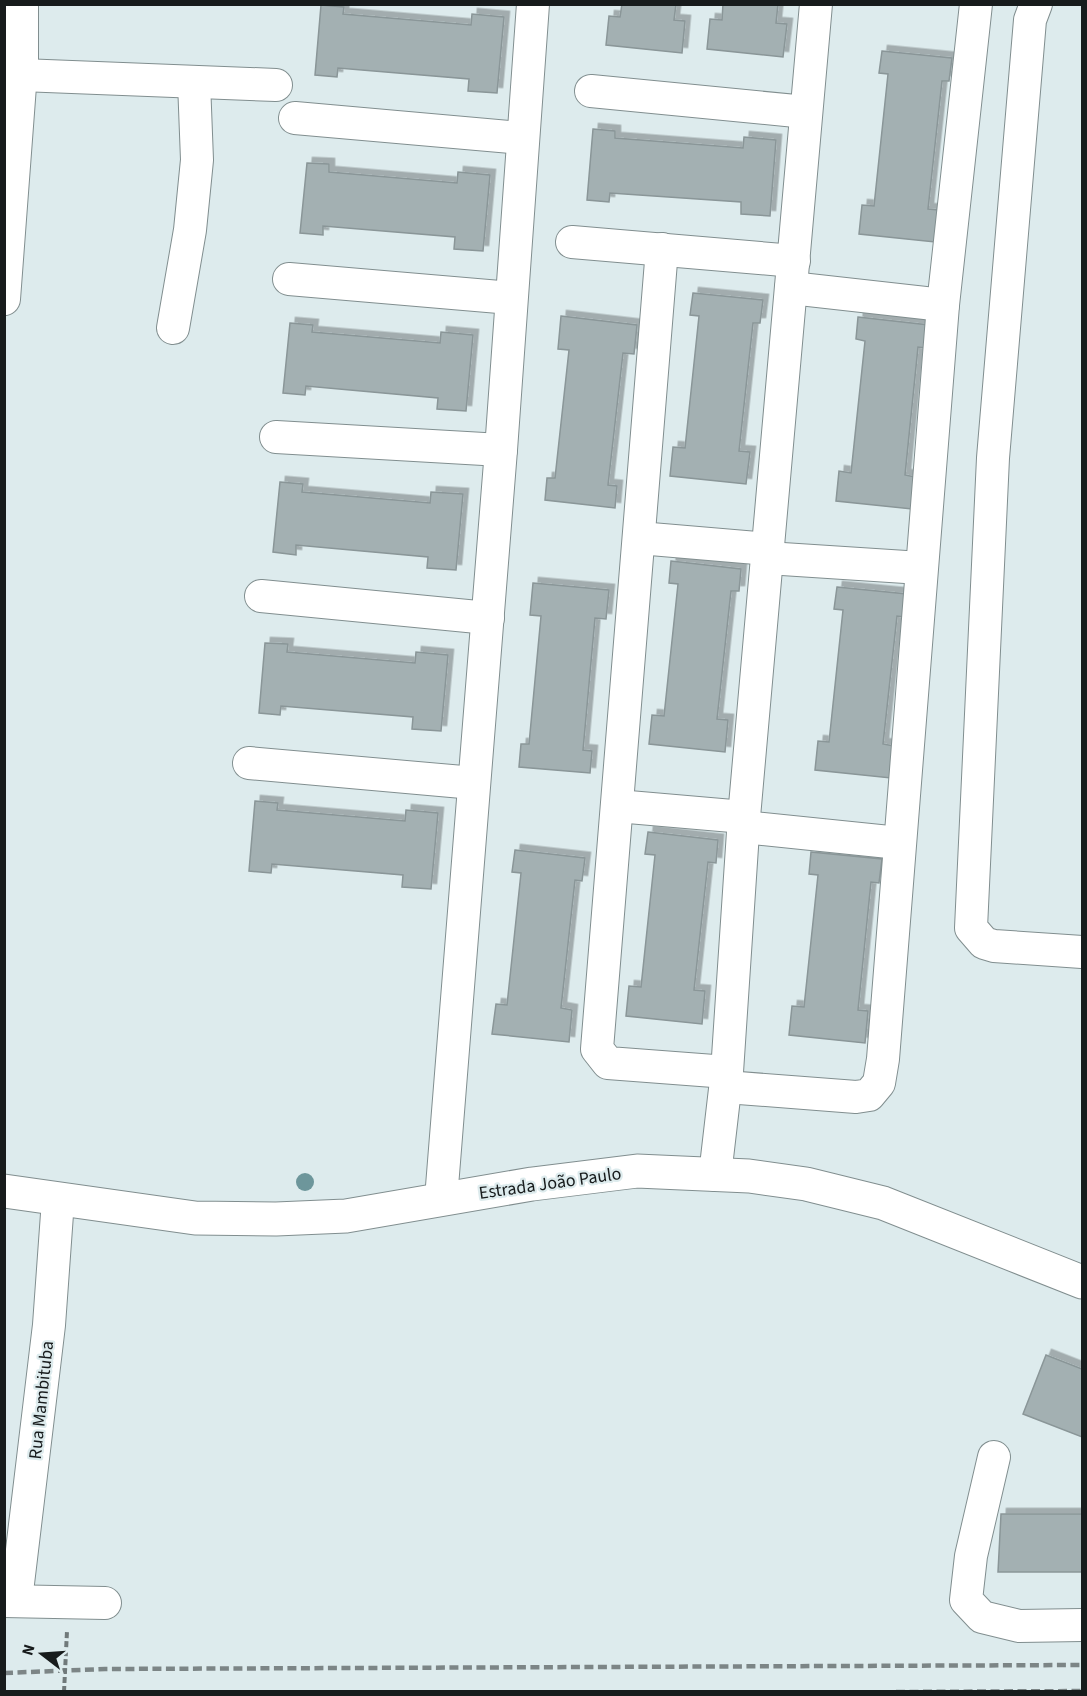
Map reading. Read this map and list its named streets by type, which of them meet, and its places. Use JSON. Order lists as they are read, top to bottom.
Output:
{
  "streets": {
    "main road": ["Estrada João Paulo"],
    "street": ["Rua Mambituba"]
  },
  "crossings": [
    ["Estrada João Paulo", "Rua Mambituba"]
  ],
  "north": "left"
}
